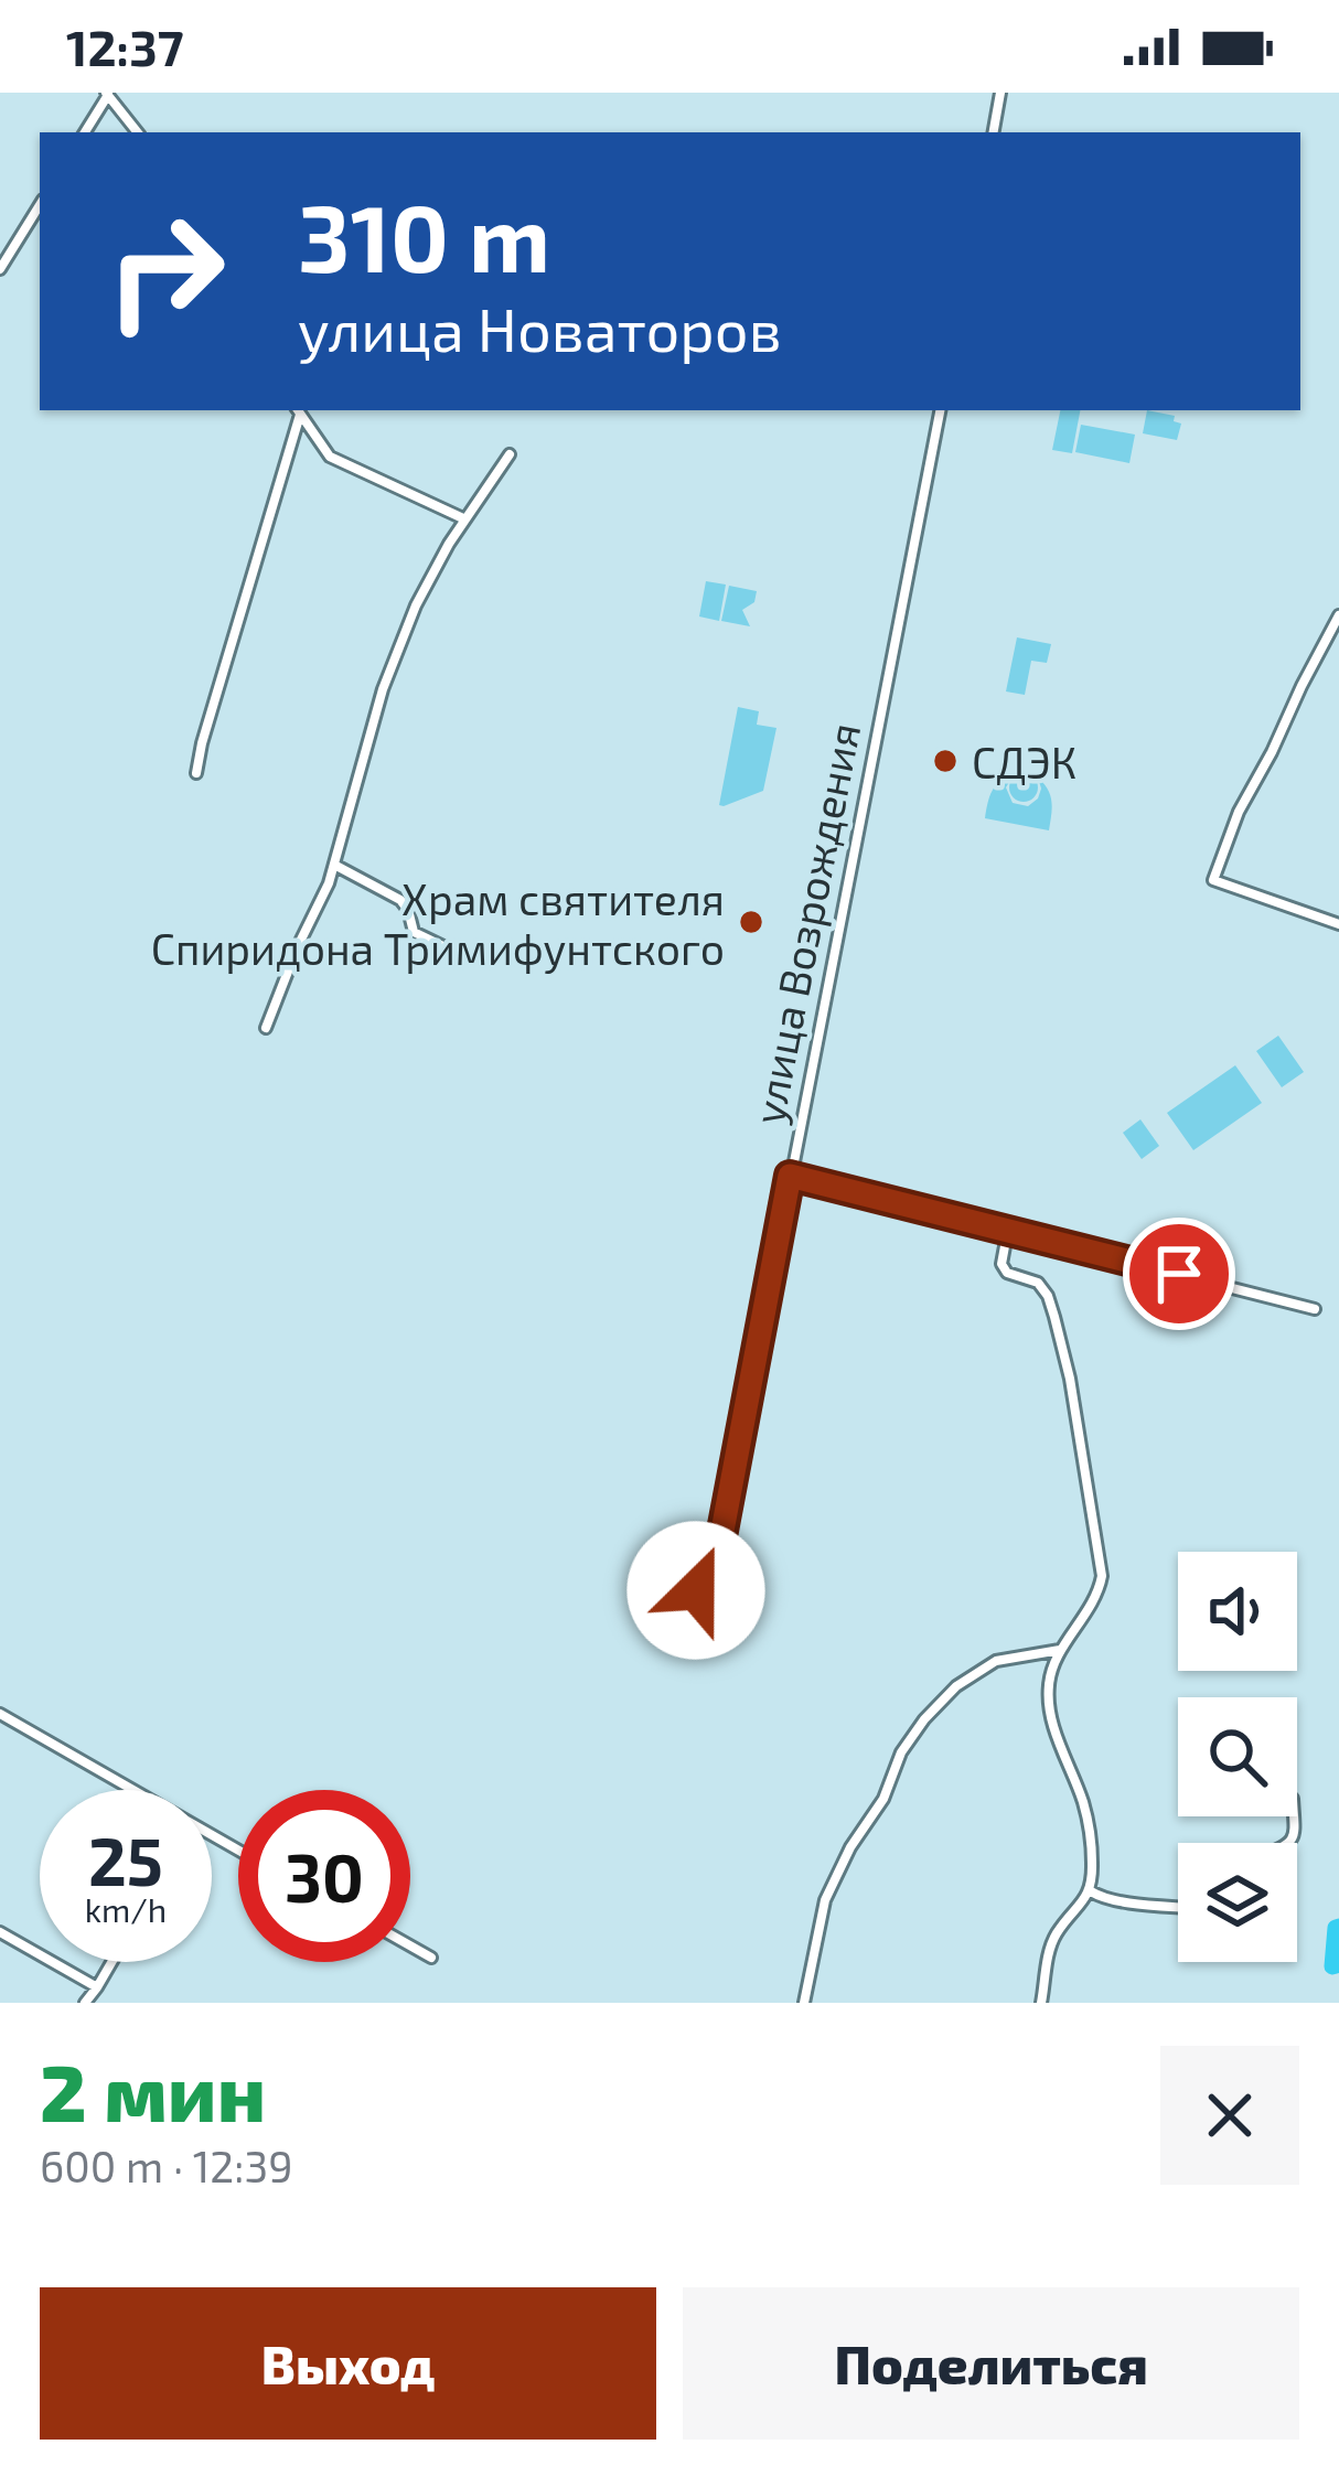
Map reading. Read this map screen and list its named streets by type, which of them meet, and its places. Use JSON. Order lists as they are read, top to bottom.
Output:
{
  "streets": {
    "street": ["улица Возрождения"]
  },
  "places": ["СДЭК", "Храм святителя Спиридона Тримифунтского"],
  "page": {
    "status": "12:37",
    "turn": ["310 m", "улица Новаторов"],
    "speed": "25 km/h",
    "limit": "30",
    "heading": ["2 мин", "600 m · 12:39"],
    "buttons": ["Выход", "Поделиться"]
  }
}
